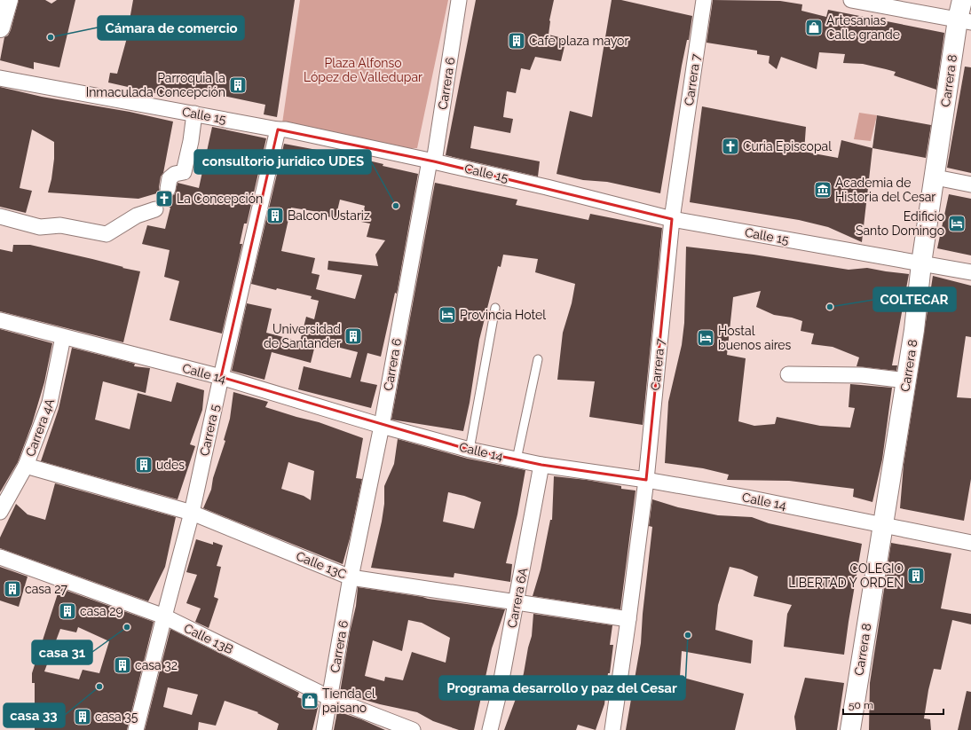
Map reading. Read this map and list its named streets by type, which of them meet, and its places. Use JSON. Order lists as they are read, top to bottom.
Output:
{
  "streets": {
    "street": [
      "Carrera 7",
      "Carrera 8",
      "Carrera 6",
      "Calle 15",
      "Calle 14",
      "Carrera 4A",
      "Carrera 5",
      "Calle 13C",
      "Carrera 6A",
      "Calle 13B"
    ]
  },
  "crossings": [
    ["Carrera 7", "Calle 15"],
    ["Carrera 7", "Calle 14"],
    ["Carrera 7", "Calle 13C"],
    ["Carrera 8", "Calle 15"],
    ["Carrera 8", "Calle 14"],
    ["Carrera 6", "Calle 15"],
    ["Carrera 6", "Calle 14"],
    ["Carrera 6", "Calle 13C"],
    ["Carrera 6", "Calle 13B"],
    ["Calle 15", "Carrera 5"],
    ["Calle 14", "Carrera 4A"],
    ["Calle 14", "Carrera 5"],
    ["Calle 14", "Carrera 6A"],
    ["Carrera 4A", "Calle 13C"],
    ["Carrera 5", "Calle 13C"],
    ["Carrera 5", "Calle 13B"],
    ["Calle 13C", "Carrera 6A"]
  ],
  "parks": ["Plaza Alfonso López de Valledupar"],
  "places": {
    "shop": ["Artesanias Calle grande", "Tienda el paisano"],
    "other": [
      "Cámara de comercio",
      "consultorio juridico UDES",
      "COLTECAR",
      "casa 31",
      "Programa desarrollo y paz del Cesar",
      "casa 33"
    ],
    "building": [
      "Cafe plaza mayor",
      "Parroquia la Inmaculada Concepción",
      "Balcon Ustariz",
      "Universidad de Santander",
      "udes",
      "COLEGIO LIBERTAD Y ORDEN",
      "casa 27",
      "casa 29",
      "casa 32",
      "casa 35"
    ],
    "church": ["Curia Episcopal", "La Concepción"],
    "museum": ["Academia de Historia del Cesar"],
    "hotel": ["Edificio Santo Domingo", "Provincia Hotel", "Hostal buenos aires"]
  },
  "scale_bar": "50 m"
}
